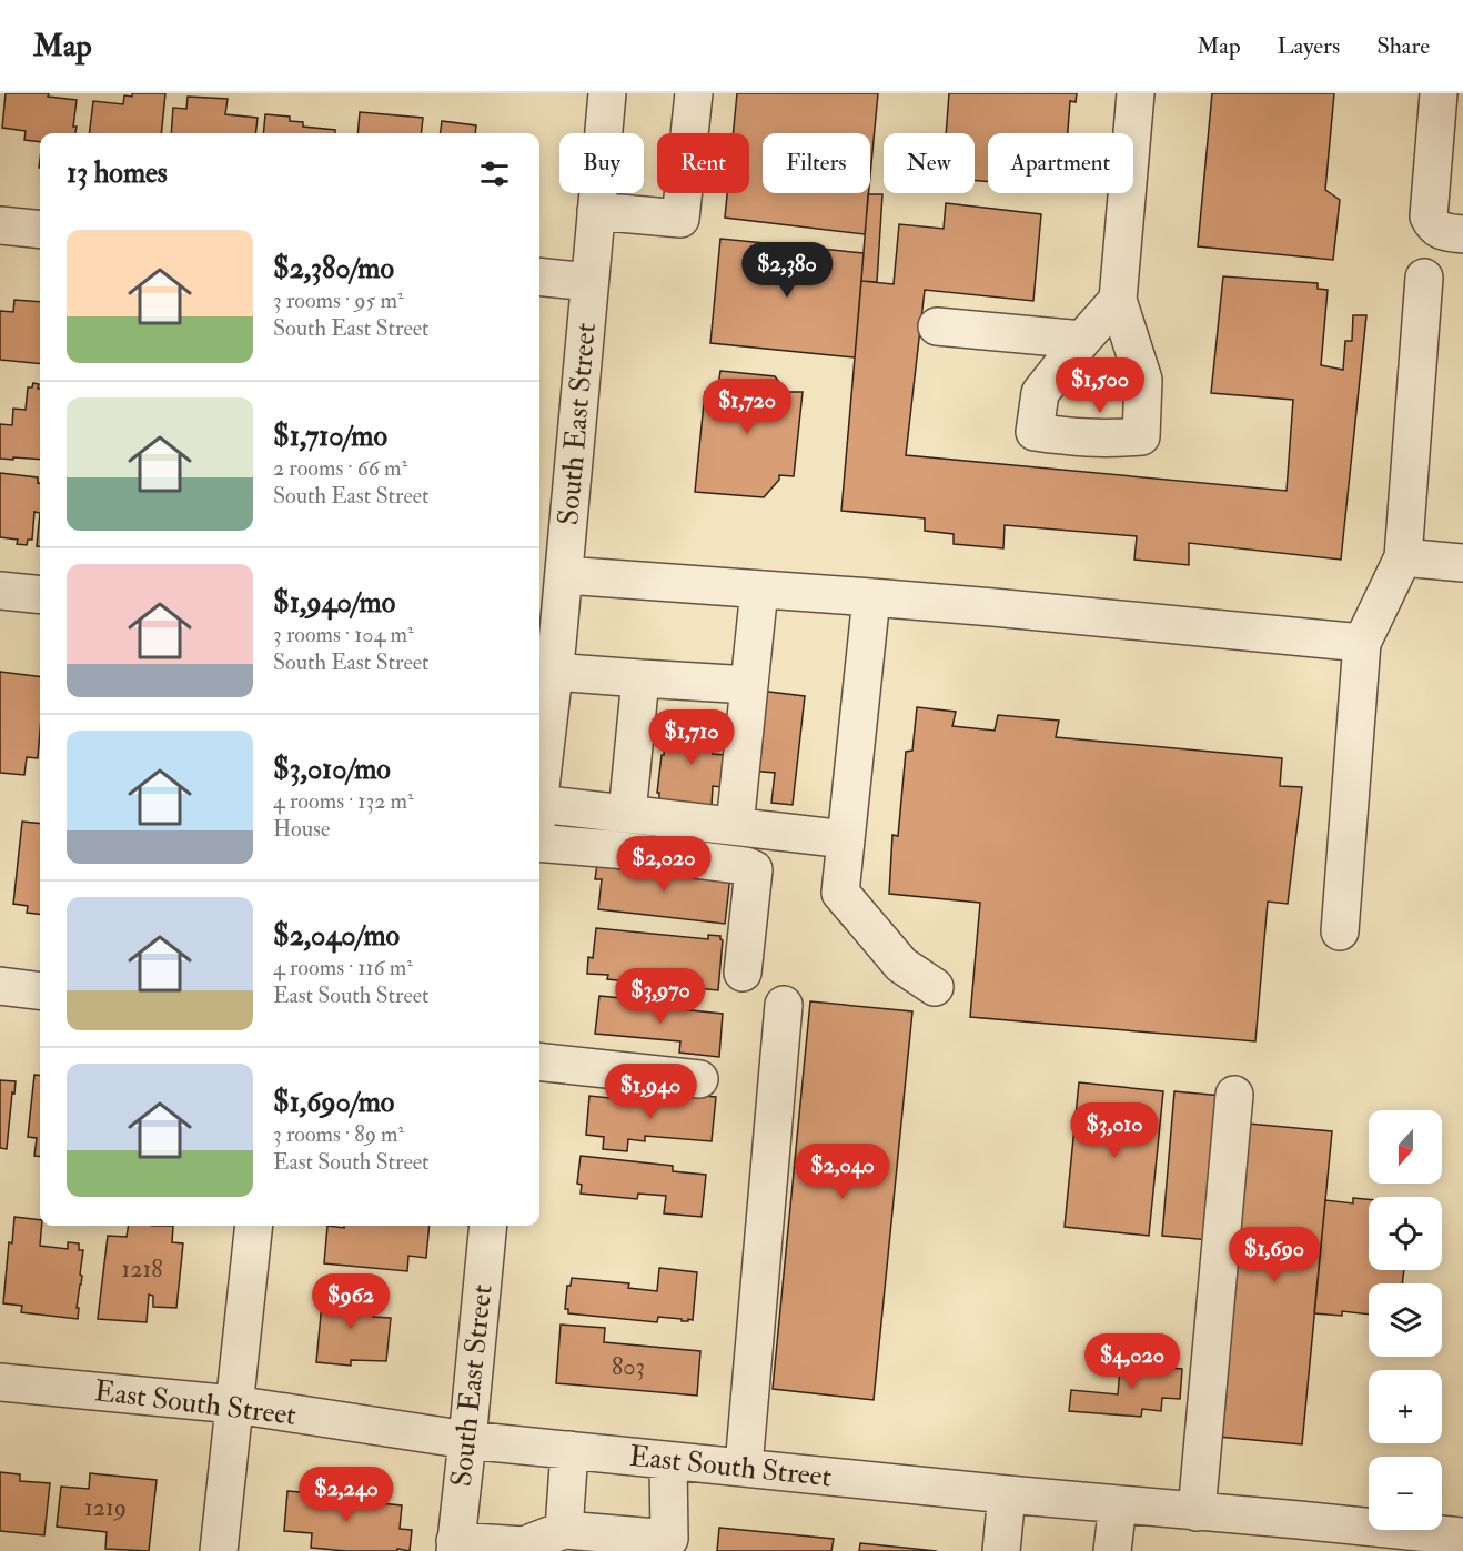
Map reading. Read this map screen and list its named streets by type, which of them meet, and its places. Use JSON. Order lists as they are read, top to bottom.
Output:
{
  "streets": {
    "street": ["South East Street", "East South Street"]
  },
  "crossings": [
    ["South East Street", "East South Street"]
  ],
  "house_numbers": ["1218", "803", "1219"],
  "north": "bottom",
  "page": {
    "header": "Map",
    "nav": ["Map", "Layers", "Share"],
    "chip": [
      "Buy",
      "Rent",
      "Filters",
      "New",
      "Apartment"
    ],
    "heading": "13 homes",
    "list": [
      {
        "name": "$2,380/mo",
        "note": "3 rooms · 95 m² · South East Street"
      },
      {
        "name": "$1,710/mo",
        "note": "2 rooms · 66 m² · South East Street"
      },
      {
        "name": "$1,940/mo",
        "note": "3 rooms · 104 m² · South East Street"
      },
      {
        "name": "$3,010/mo",
        "note": "4 rooms · 132 m² · House"
      },
      {
        "name": "$2,040/mo",
        "note": "4 rooms · 116 m² · East South Street"
      },
      {
        "name": "$1,690/mo",
        "note": "3 rooms · 89 m² · East South Street"
      }
    ],
    "price": [
      "$2,380",
      "$1,500",
      "$1,720",
      "$1,710",
      "$2,020",
      "$3,970",
      "$1,940",
      "$3,010",
      "$2,040",
      "$1,690",
      "$962",
      "$4,020",
      "$2,240"
    ],
    "map_buttons": ["+", "−"]
  }
}
